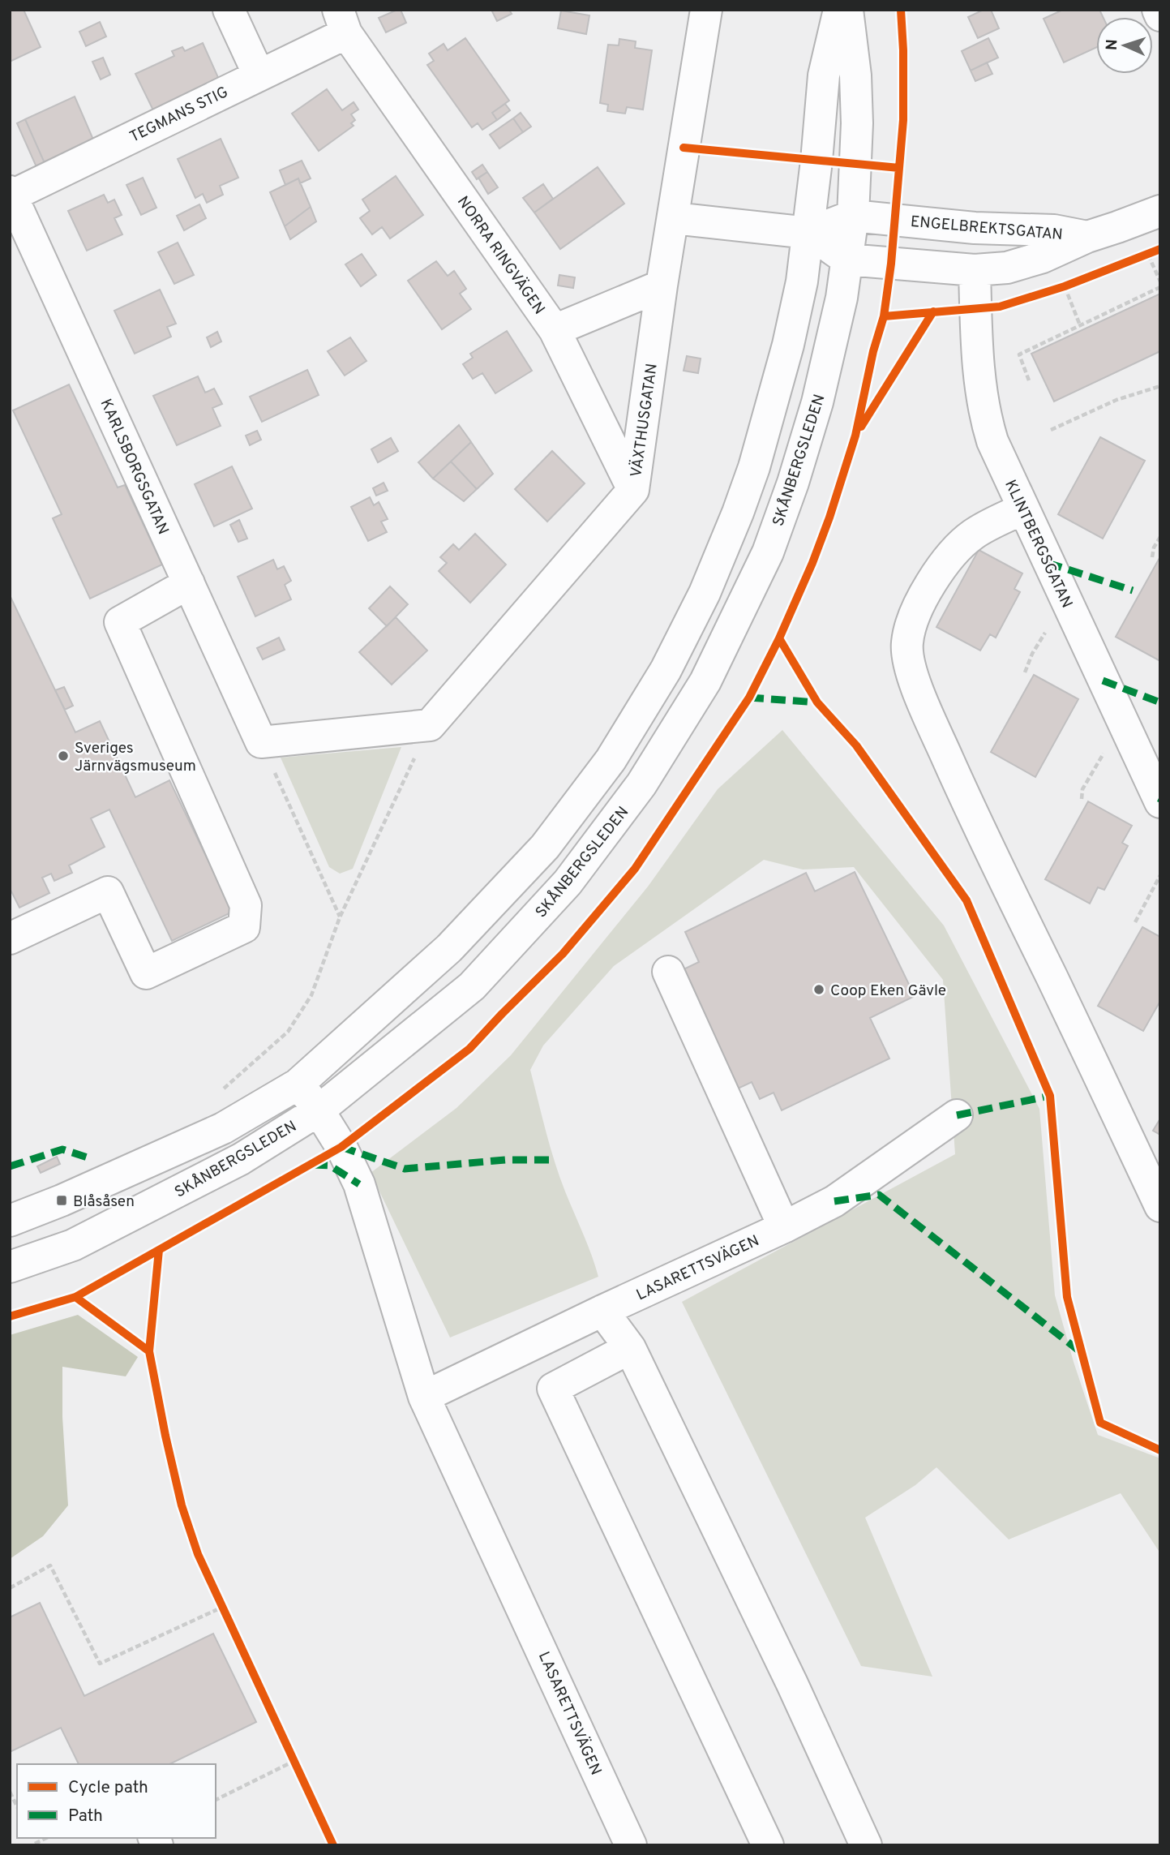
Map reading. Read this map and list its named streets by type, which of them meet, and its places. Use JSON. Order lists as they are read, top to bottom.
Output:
{
  "streets": {
    "street": [
      "TEGMANS STIG",
      "ENGELBREKTSGATAN",
      "NORRA RINGVÄGEN",
      "VÄXTHUSGATAN",
      "SKÅNBERGSLEDEN",
      "KARLSBORGSGATAN",
      "KLINTBERGSGATAN",
      "LASARETTSVÄGEN"
    ]
  },
  "crossings": [
    ["TEGMANS STIG", "NORRA RINGVÄGEN"],
    ["TEGMANS STIG", "KARLSBORGSGATAN"],
    ["ENGELBREKTSGATAN", "SKÅNBERGSLEDEN"],
    ["ENGELBREKTSGATAN", "KLINTBERGSGATAN"],
    ["NORRA RINGVÄGEN", "VÄXTHUSGATAN"],
    ["SKÅNBERGSLEDEN", "LASARETTSVÄGEN"]
  ],
  "places": {
    "other": ["Sveriges Järnvägsmuseum", "Coop Eken Gävle"],
    "transit": ["Blåsåsen"]
  },
  "legend": ["Cycle path", "Path"],
  "north": "left"
}
